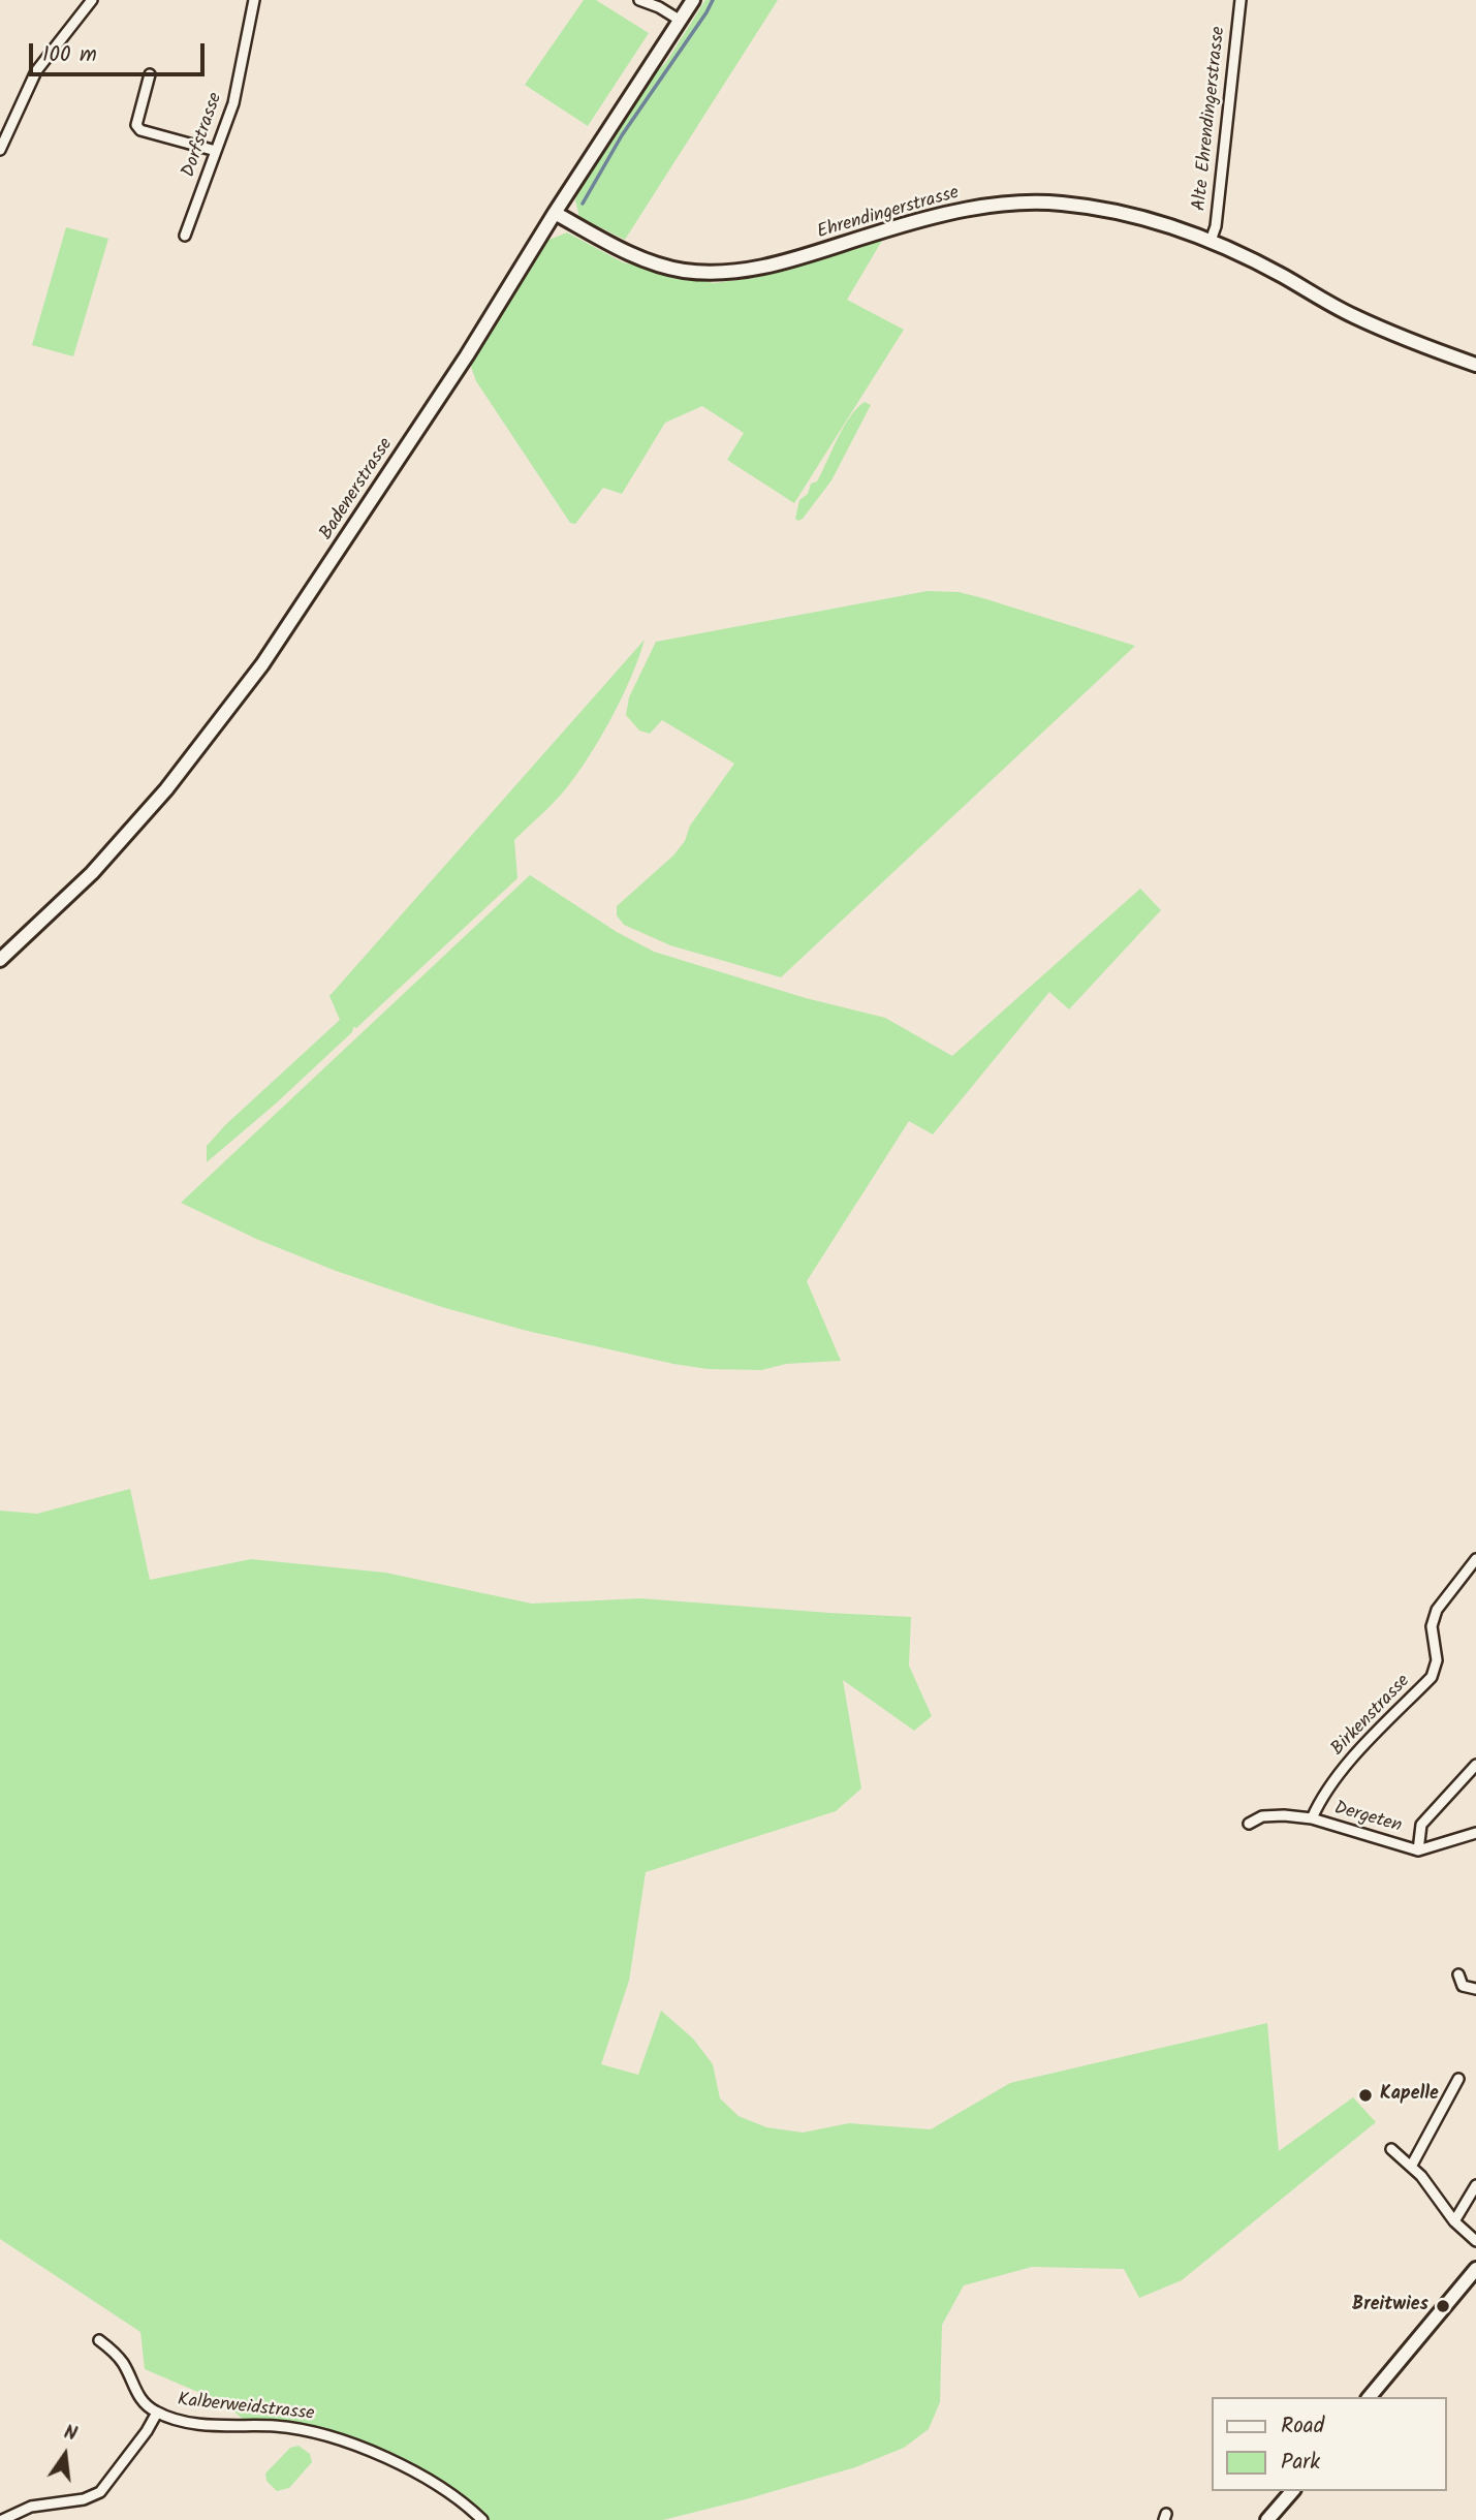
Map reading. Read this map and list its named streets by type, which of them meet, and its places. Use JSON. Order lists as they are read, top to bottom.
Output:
{
  "streets": {
    "street": [
      "Alte Ehrendingerstrasse",
      "Dorfstrasse",
      "Ehrendingerstrasse",
      "Badenerstrasse",
      "Birkenstrasse",
      "Dergeten",
      "Kalberweidstrasse"
    ]
  },
  "crossings": [
    ["Alte Ehrendingerstrasse", "Ehrendingerstrasse"],
    ["Ehrendingerstrasse", "Badenerstrasse"],
    ["Birkenstrasse", "Dergeten"]
  ],
  "places": ["Kapelle", "Breitwies"],
  "legend": ["Road", "Park"],
  "scale_bar": "100 m",
  "north": "top"
}
